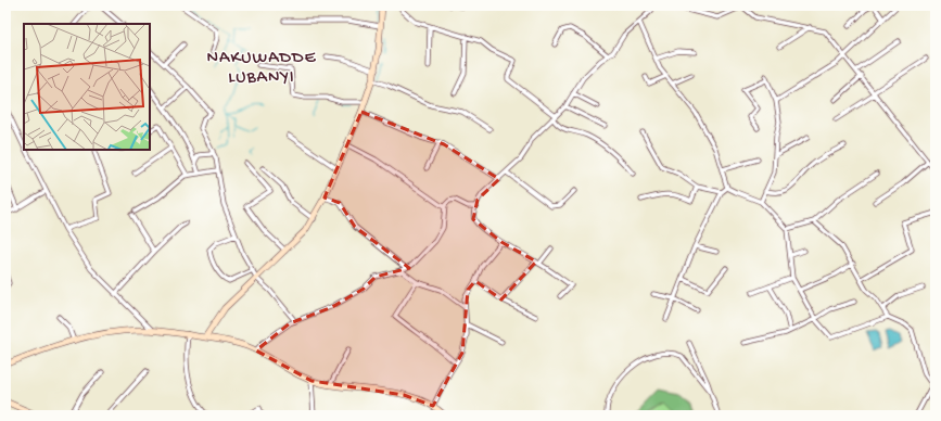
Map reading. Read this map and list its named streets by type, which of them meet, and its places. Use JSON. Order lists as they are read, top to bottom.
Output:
{
  "districts": ["NAKUWADDE LUBANYI"]
}
